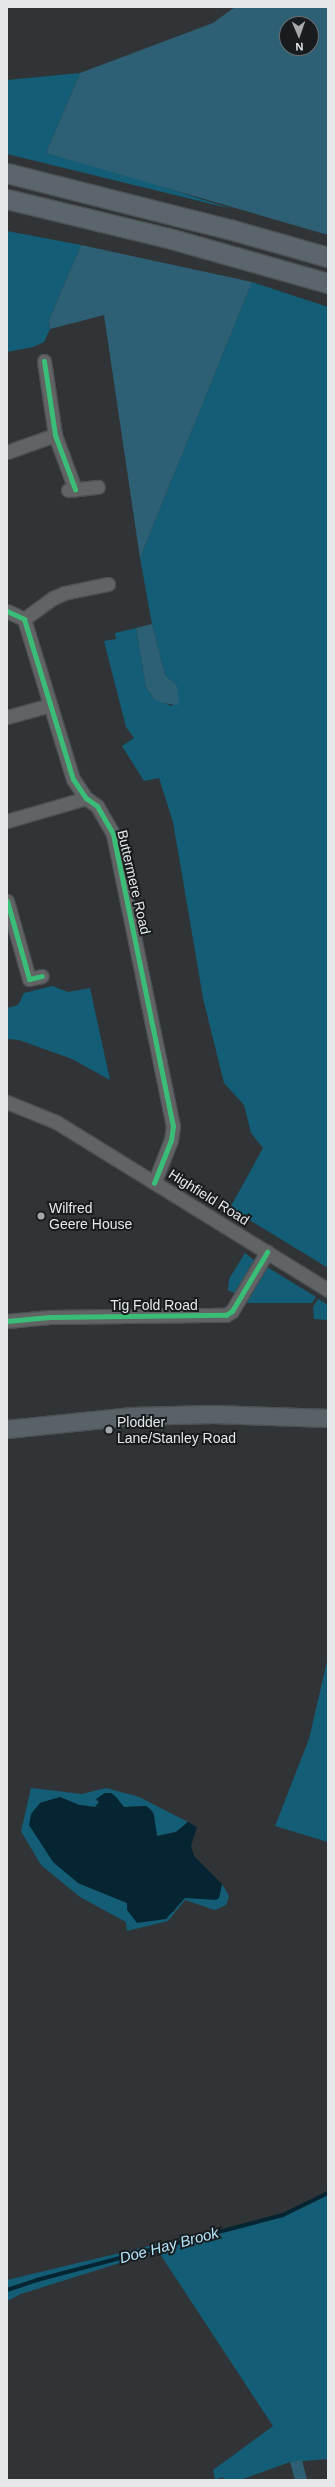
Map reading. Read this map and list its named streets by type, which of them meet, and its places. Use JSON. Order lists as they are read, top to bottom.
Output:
{
  "streets": {
    "street": ["Buttermere Road", "Highfield Road", "Tig Fold Road"]
  },
  "crossings": [
    ["Buttermere Road", "Highfield Road"],
    ["Highfield Road", "Tig Fold Road"]
  ],
  "water": ["Doe Hay Brook"],
  "places": ["Wilfred Geere House", "Plodder Lane/Stanley Road"],
  "north": "bottom"
}
